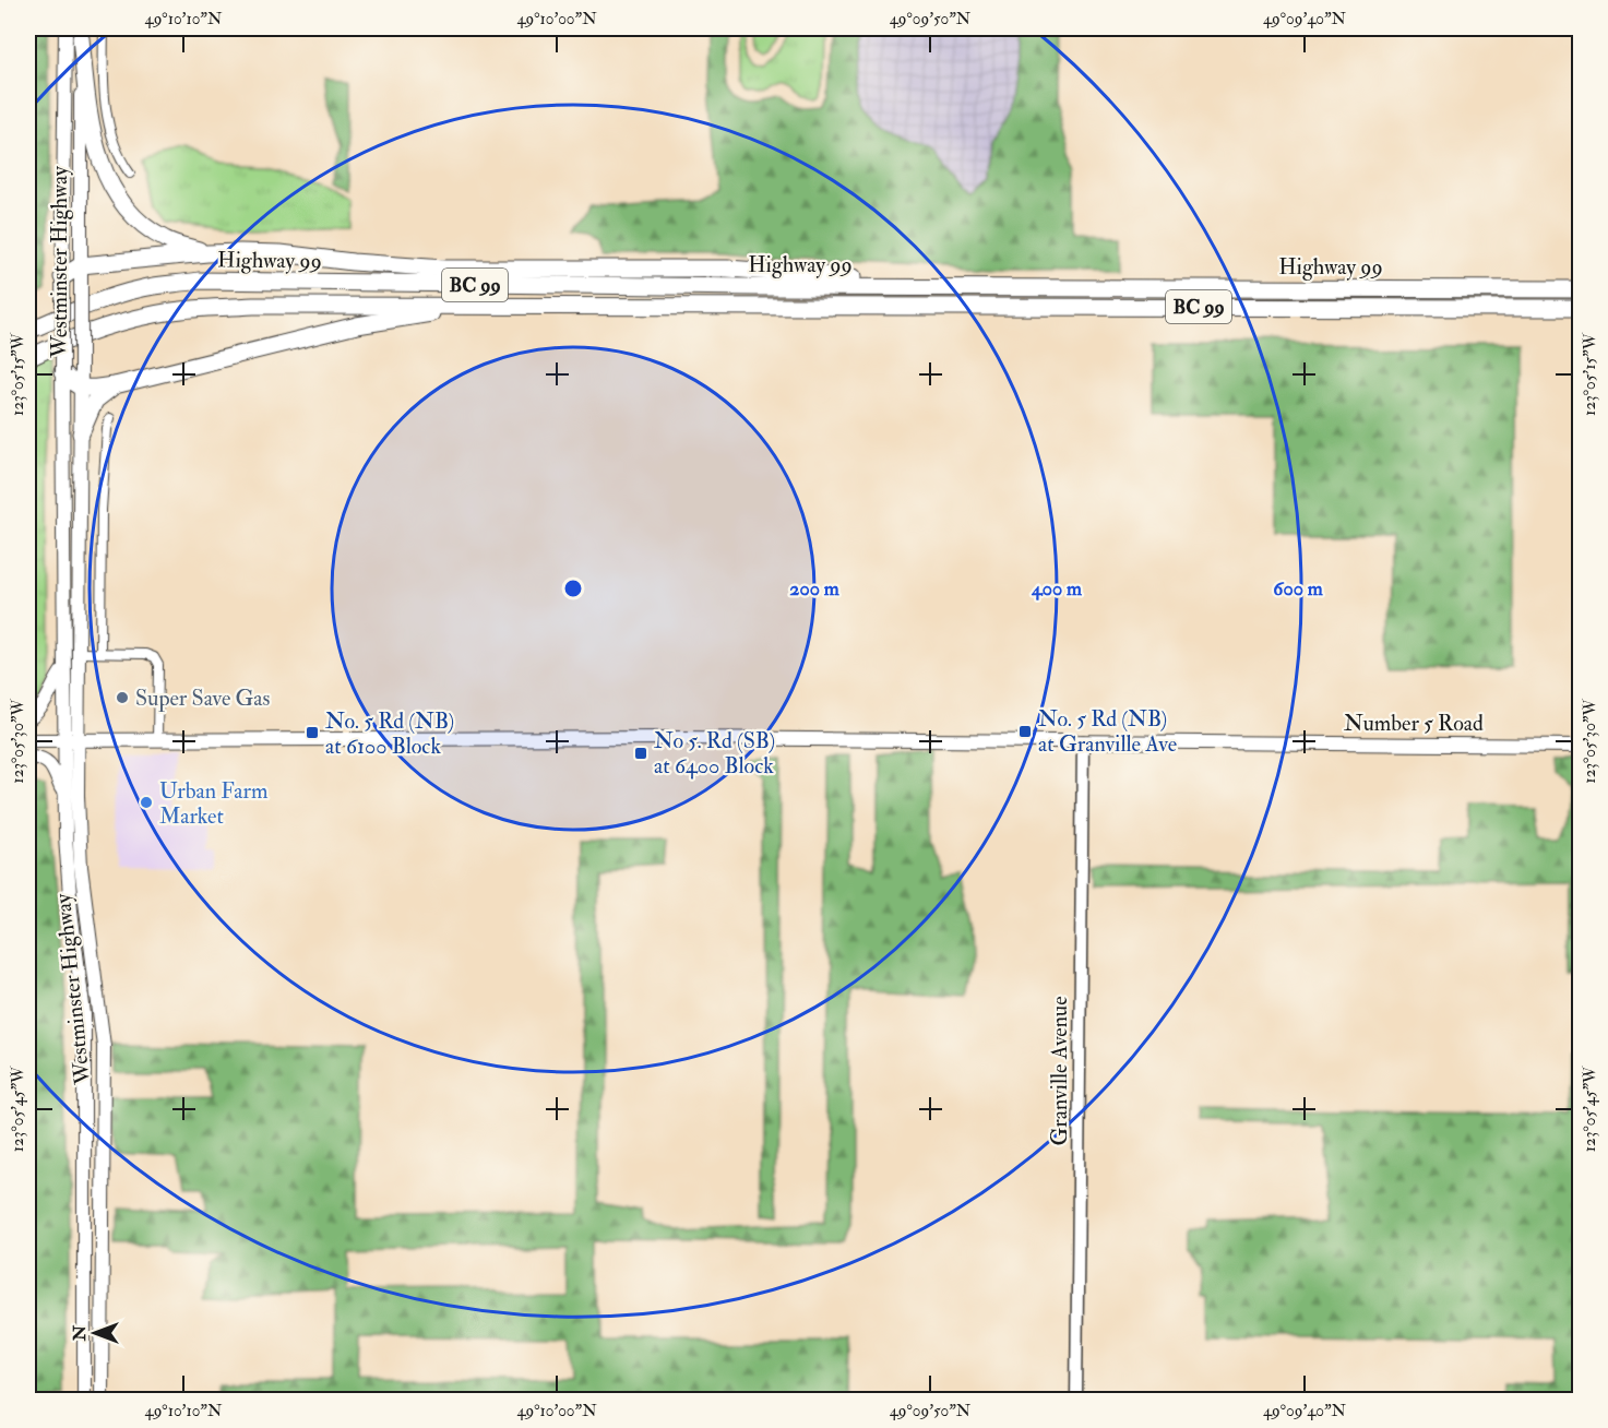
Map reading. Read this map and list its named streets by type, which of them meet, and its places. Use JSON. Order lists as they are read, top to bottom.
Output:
{
  "streets": {
    "highway": ["Highway 99", "BC 99"],
    "main road": ["Westminster Highway", "Number 5 Road"],
    "street": ["Granville Avenue"]
  },
  "crossings": [
    ["Westminster Highway", "Number 5 Road"],
    ["Number 5 Road", "Granville Avenue"]
  ],
  "places": {
    "other": ["Super Save Gas", "Urban Farm Market"],
    "transit": ["No. 5 Rd (NB) at Granville Ave", "No. 5 Rd (NB) at 6100 Block", "No 5. Rd (SB) at 6400 Block"]
  },
  "north": "left",
  "coordinates": [
    "49°10'10\"N",
    "49°10'00\"N",
    "49°09'50\"N",
    "49°09'40\"N",
    "123°05'15\"W",
    "123°05'30\"W",
    "123°05'45\"W"
  ],
  "rings": ["200 m", "400 m", "600 m"]
}
